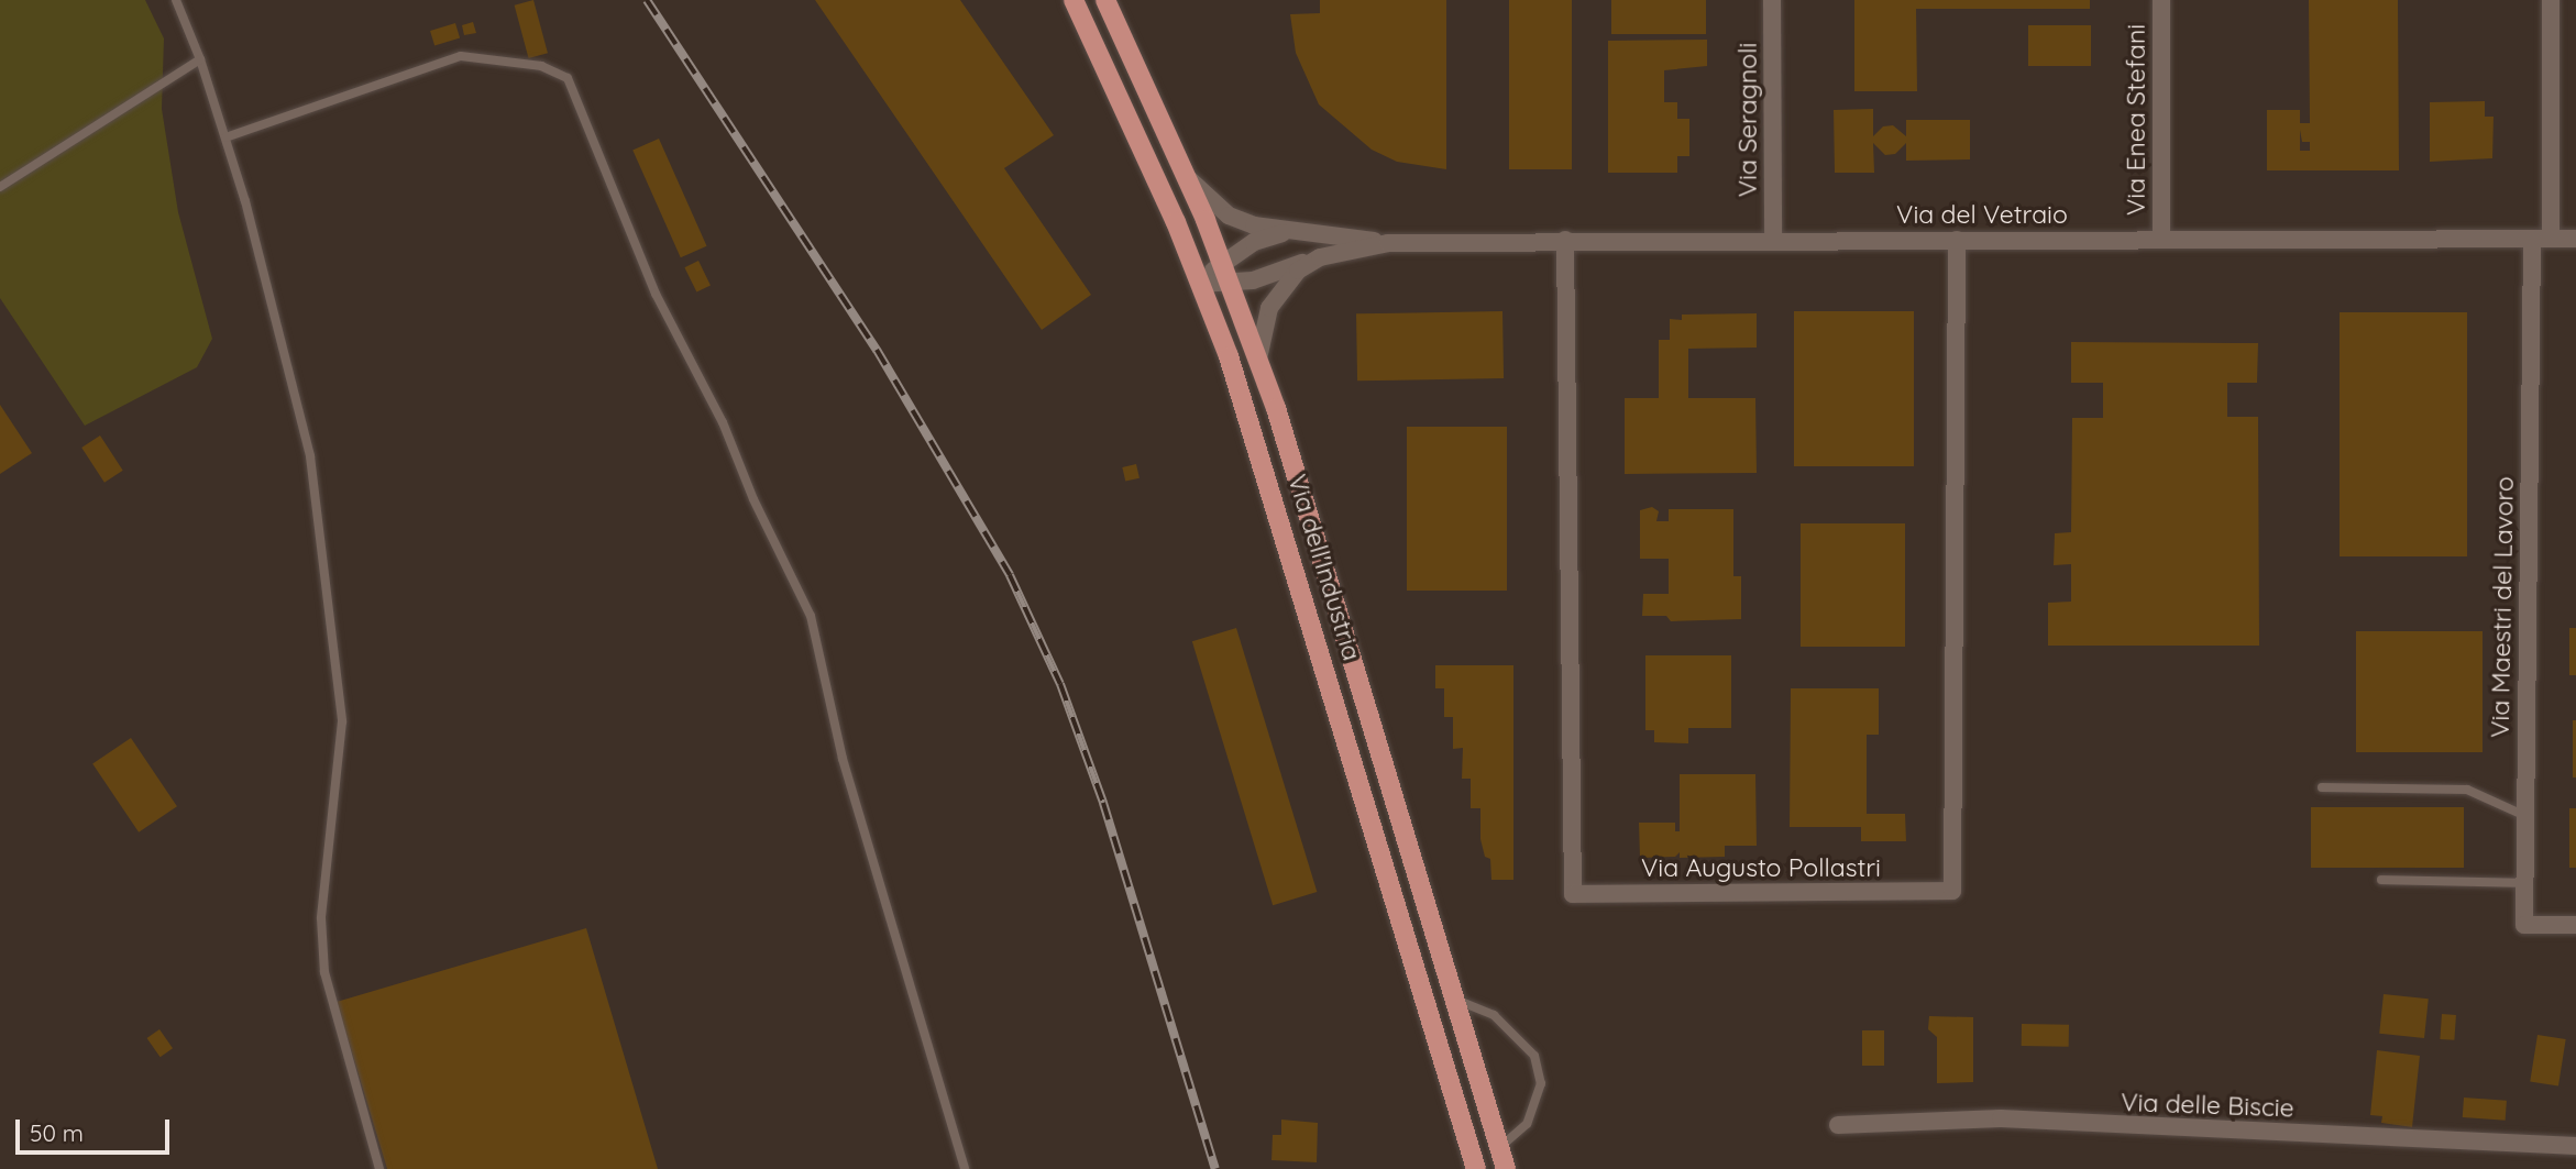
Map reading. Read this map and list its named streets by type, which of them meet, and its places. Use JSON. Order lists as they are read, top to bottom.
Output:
{
  "streets": {
    "main road": ["Via dell'Industria"],
    "street": [
      "Via Seragnoli",
      "Via Enea Stefani",
      "Via del Vetraio",
      "Via Maestri del Lavoro",
      "Via Augusto Pollastri",
      "Via delle Biscie"
    ]
  },
  "crossings": [
    ["Via Seragnoli", "Via del Vetraio"],
    ["Via Enea Stefani", "Via del Vetraio"],
    ["Via del Vetraio", "Via dell'Industria"],
    ["Via del Vetraio", "Via Maestri del Lavoro"],
    ["Via del Vetraio", "Via Augusto Pollastri"]
  ],
  "scale_bar": "50 m"
}
